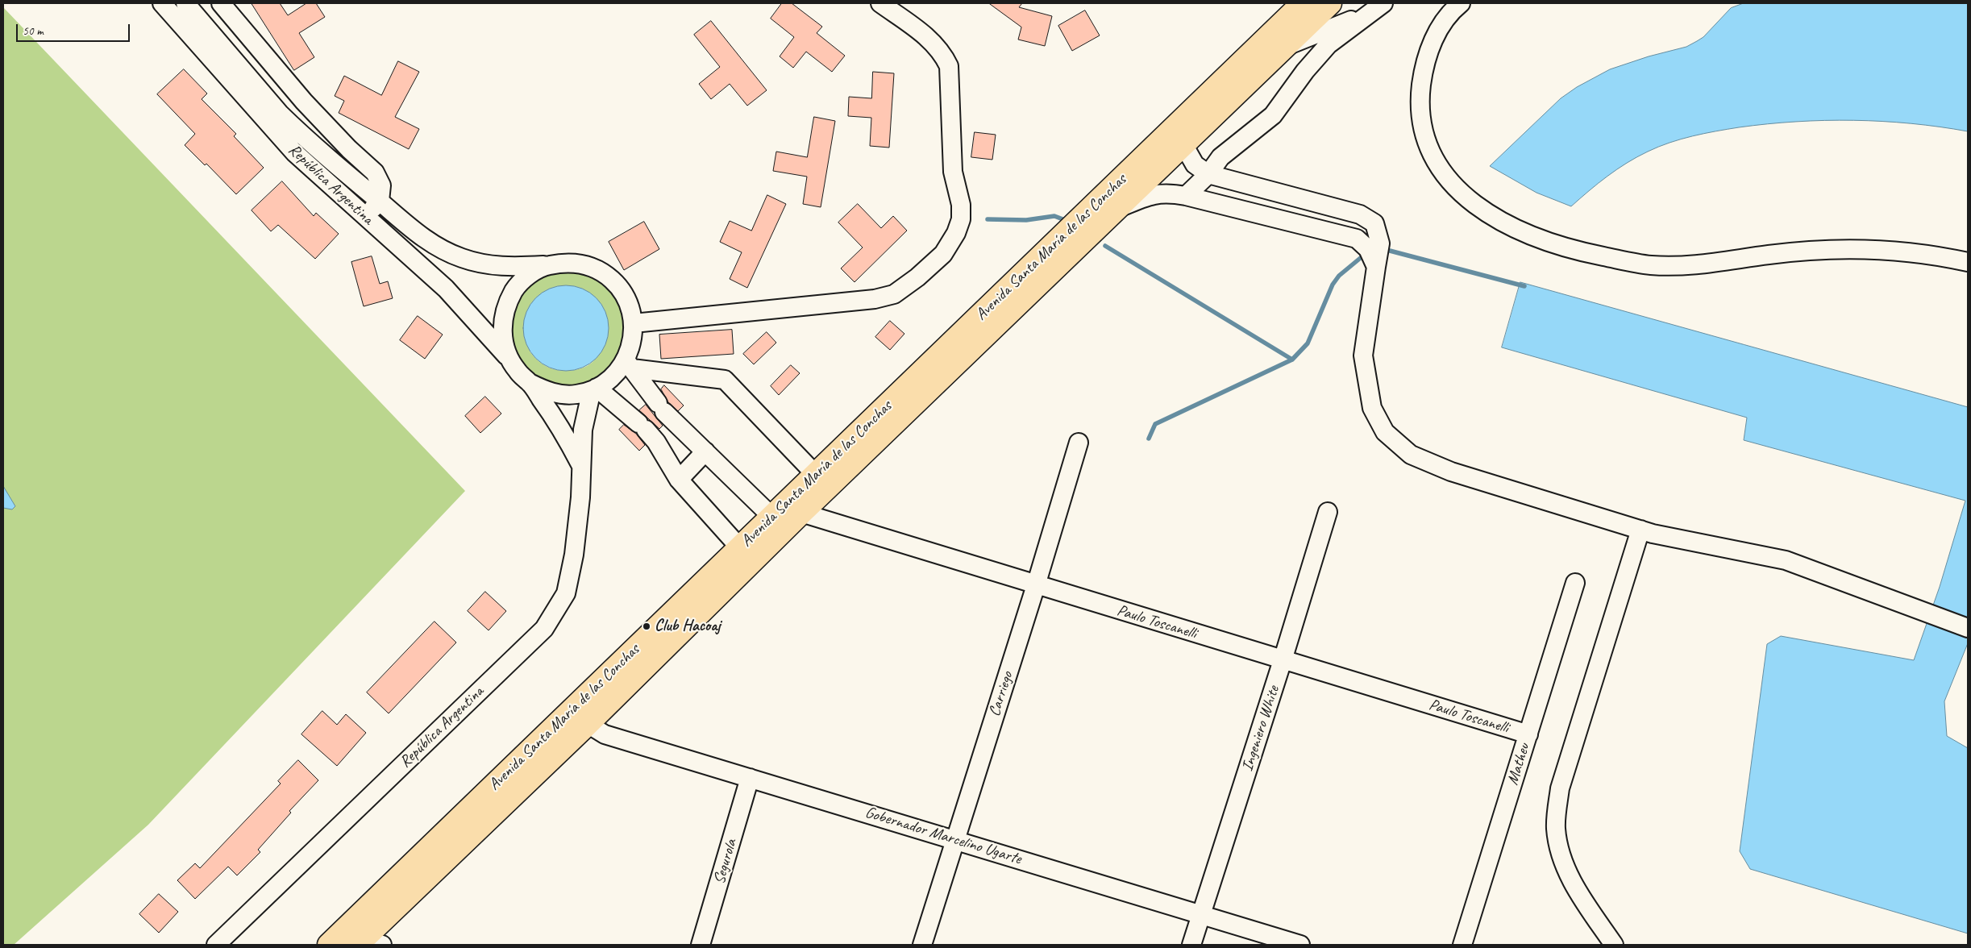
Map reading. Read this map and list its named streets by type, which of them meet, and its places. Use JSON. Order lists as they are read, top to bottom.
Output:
{
  "streets": {
    "main road": ["Avenida Santa María de las Conchas"],
    "street": [
      "República Argentina",
      "Paulo Toscanelli",
      "Carriego",
      "Ingeniero White",
      "Matheu",
      "Gobernador Marcelino Ugarte",
      "Segurola"
    ]
  },
  "crossings": [
    ["Avenida Santa María de las Conchas", "Paulo Toscanelli"],
    ["Avenida Santa María de las Conchas", "Gobernador Marcelino Ugarte"],
    ["Paulo Toscanelli", "Carriego"],
    ["Paulo Toscanelli", "Ingeniero White"],
    ["Paulo Toscanelli", "Matheu"],
    ["Carriego", "Gobernador Marcelino Ugarte"],
    ["Ingeniero White", "Gobernador Marcelino Ugarte"],
    ["Gobernador Marcelino Ugarte", "Segurola"]
  ],
  "places": ["Club Hacoaj"],
  "scale_bar": "50 m"
}
